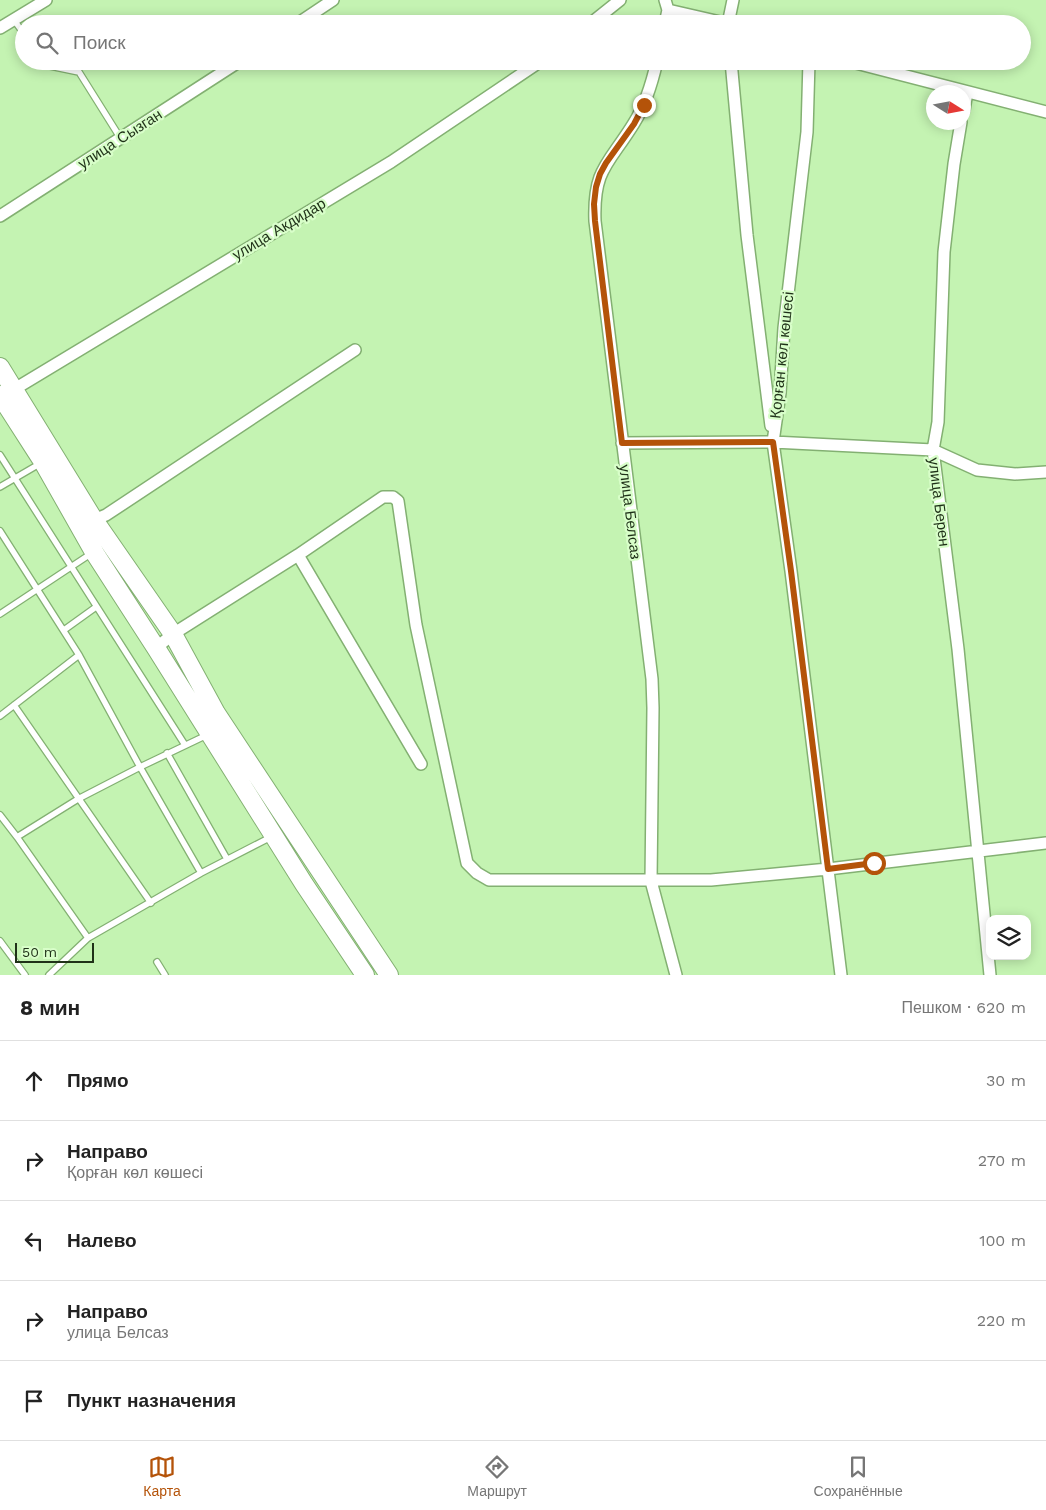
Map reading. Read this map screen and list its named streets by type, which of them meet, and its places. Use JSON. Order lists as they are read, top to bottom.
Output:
{
  "streets": {
    "street": [
      "улица Сызган",
      "улица Акдидар",
      "Қорған көл көшесі",
      "улица Берен",
      "улица Белсаз"
    ]
  },
  "scale_bar": "50 m",
  "north": "right",
  "page": {
    "search": "Поиск",
    "scale": "50 m",
    "heading": ["8 мин", "Пешком · 620 m"],
    "list": [
      ["Прямо", "30 m"],
      ["Направо", "Қорған көл көшесі", "270 m"],
      ["Налево", "100 m"],
      ["Направо", "улица Белсаз", "220 m"],
      "Пункт назначения"
    ],
    "nav": ["Карта", "Маршрут", "Сохранённые"]
  }
}
